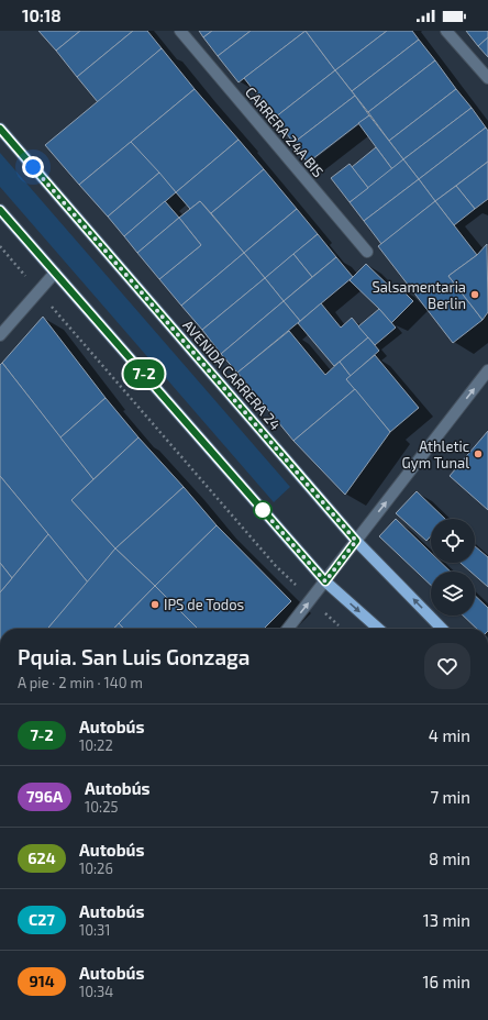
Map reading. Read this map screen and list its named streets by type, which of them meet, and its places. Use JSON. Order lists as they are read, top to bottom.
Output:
{
  "streets": {
    "main road": ["AVENIDA CARRERA 24"],
    "street": ["CARRERA 24A BIS"]
  },
  "places": ["Salsamentaria Berlin", "Athletic Gym Tunal", "IPS de Todos"],
  "lines": ["bus line 7-2"],
  "page": {
    "status": "10:18",
    "on_map": "7-2",
    "heading": ["Pquia. San Luis Gonzaga", "A pie · 2 min · 140 m"],
    "list": [
      {
        "mark": "7-2",
        "name": "Autobús",
        "note": "10:22",
        "value": "4 min"
      },
      {
        "mark": "796A",
        "name": "Autobús",
        "note": "10:25",
        "value": "7 min"
      },
      {
        "mark": "624",
        "name": "Autobús",
        "note": "10:26",
        "value": "8 min"
      },
      {
        "mark": "C27",
        "name": "Autobús",
        "note": "10:31",
        "value": "13 min"
      },
      {
        "mark": "914",
        "name": "Autobús",
        "note": "10:34",
        "value": "16 min"
      }
    ]
  }
}
